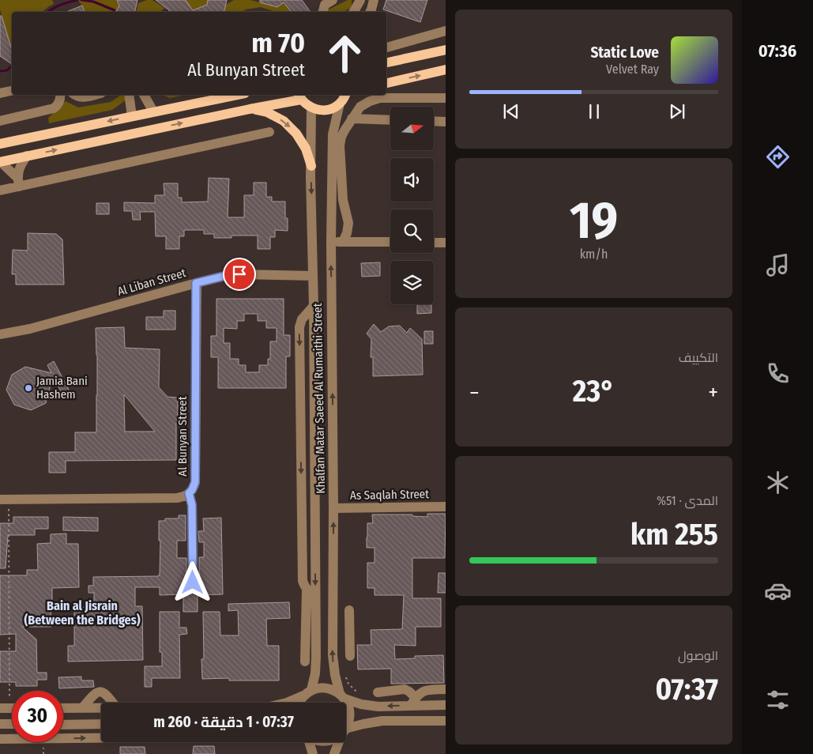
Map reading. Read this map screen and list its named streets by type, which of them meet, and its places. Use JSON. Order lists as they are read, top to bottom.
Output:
{
  "streets": {
    "street": [
      "Al Liban Street",
      "Khalfan Matar Saeed Al Rumaithi Street",
      "Al Bunyan Street",
      "As Saqlah Street"
    ]
  },
  "crossings": [
    ["Al Liban Street", "Khalfan Matar Saeed Al Rumaithi Street"],
    ["Al Liban Street", "Al Bunyan Street"],
    ["Khalfan Matar Saeed Al Rumaithi Street", "As Saqlah Street"]
  ],
  "districts": ["Bain al Jisrain (Between the Bridges)"],
  "places": ["Jamia Bani Hashem"],
  "north": "right",
  "page": {
    "tabs": "07:36",
    "turn": ["70 m", "Al Bunyan Street"],
    "song": ["Static Love", "Velvet Ray"],
    "tile": [
      ["19", "km/h"],
      "التكييف",
      ["المدى · 51%", "255 km"],
      ["الوصول", "07:37"]
    ],
    "heat": ["−", "23°", "+"],
    "limit": "30",
    "trip": "07:37 · 1 دقيقة · 260 m"
  }
}
